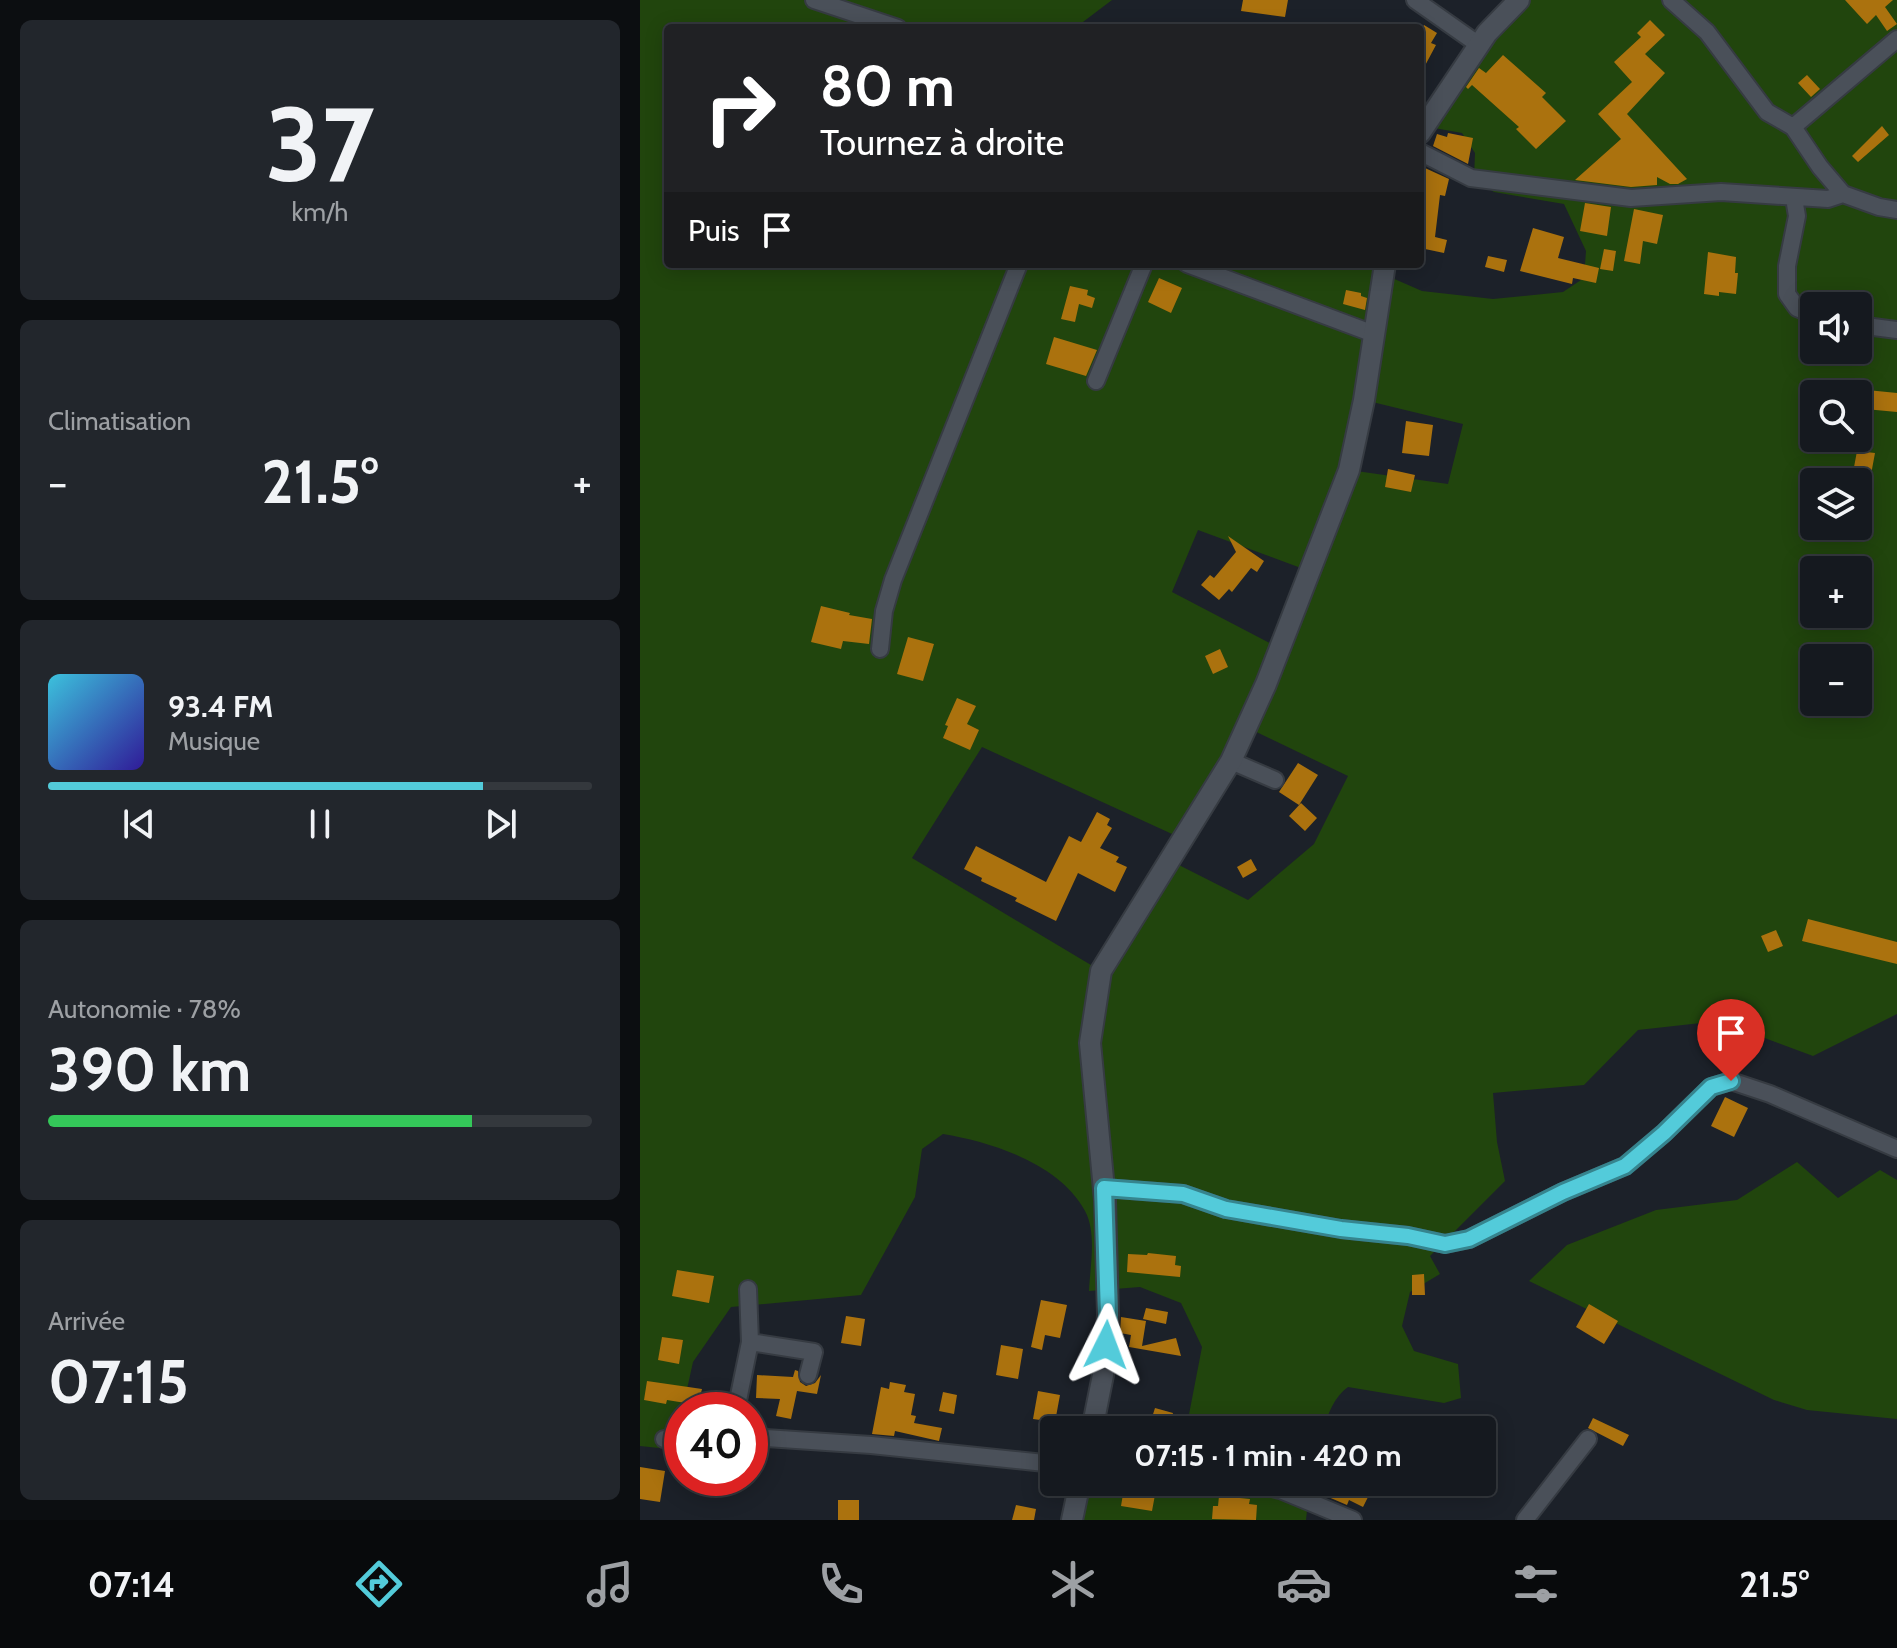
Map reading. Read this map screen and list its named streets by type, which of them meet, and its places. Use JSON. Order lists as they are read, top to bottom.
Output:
{
  "page": {
    "tile": [
      ["37", "km/h"],
      "Climatisation",
      ["Autonomie · 78%", "390 km"],
      ["Arrivée", "07:15"]
    ],
    "turn": ["80 m", "Tournez à droite"],
    "then": "Puis",
    "map_buttons": ["+", "−"],
    "heat": ["−", "21.5°", "+"],
    "song": ["93.4 FM", "Musique"],
    "limit": "40",
    "trip": "07:15 · 1 min · 420 m",
    "tabs": ["07:14", "21.5°"]
  }
}
